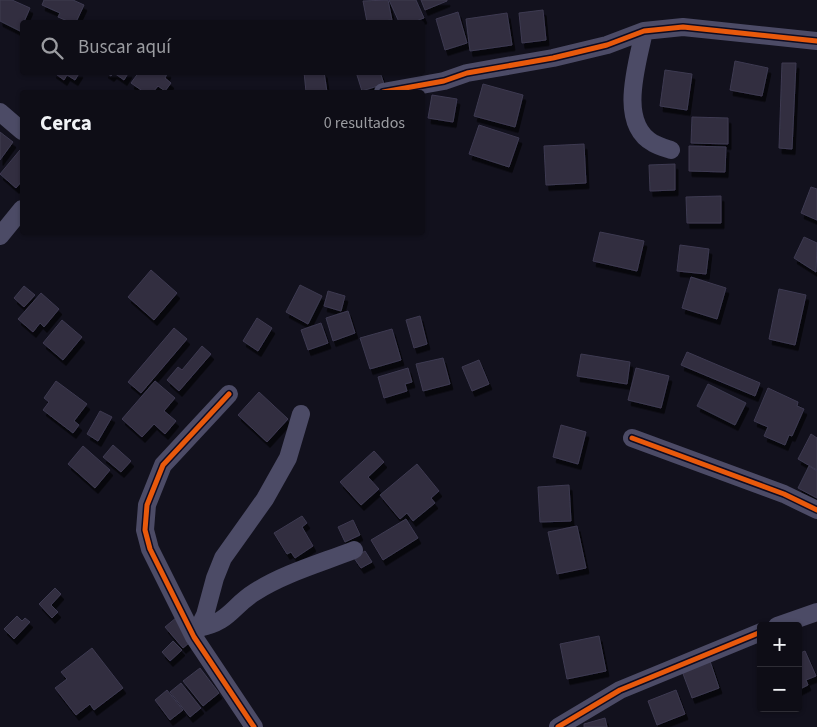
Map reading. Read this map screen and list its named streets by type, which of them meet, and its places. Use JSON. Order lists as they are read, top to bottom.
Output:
{
  "page": {
    "search": "Buscar aquí",
    "heading": ["Cerca", "0 resultados"],
    "map_buttons": ["+", "−"]
  }
}
